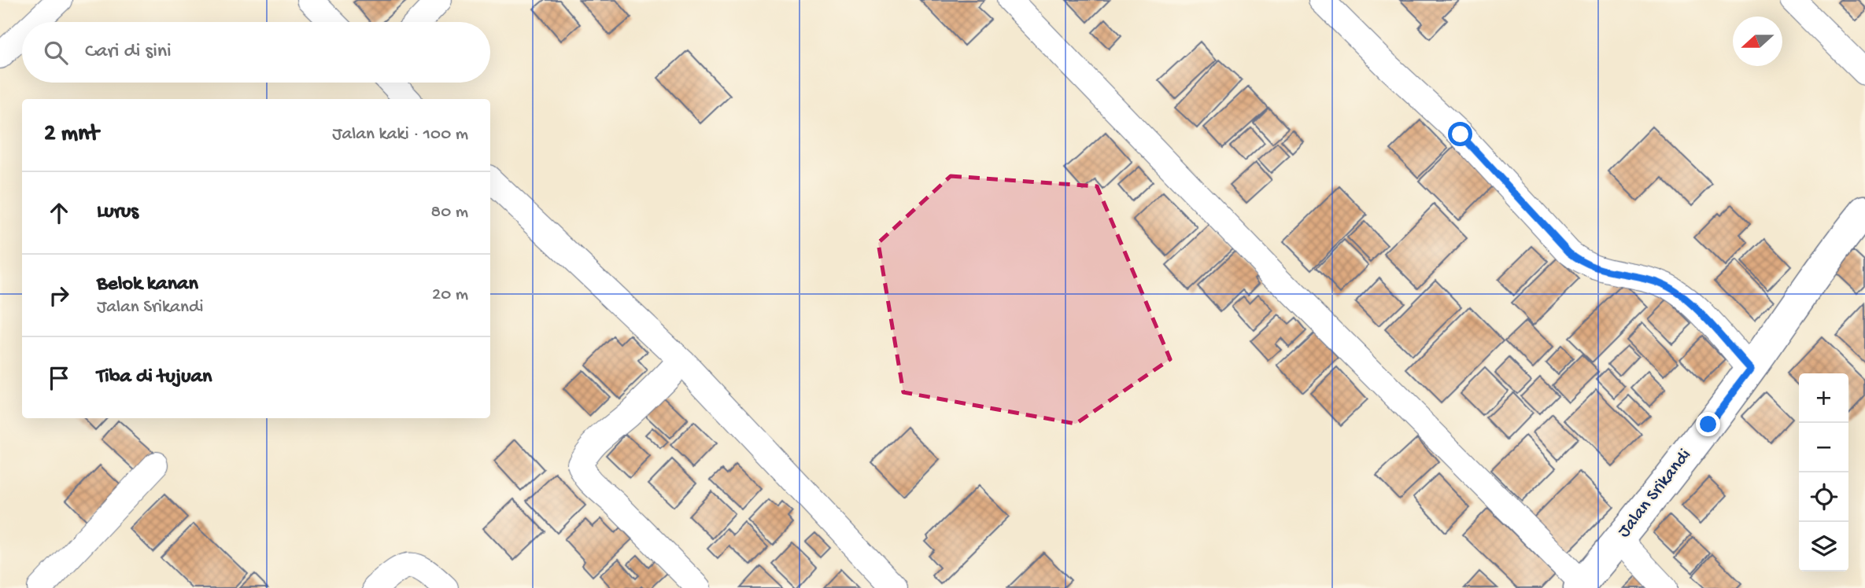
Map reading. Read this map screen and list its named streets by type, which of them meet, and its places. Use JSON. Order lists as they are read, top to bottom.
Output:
{
  "streets": {
    "street": ["Jalan Srikandi"]
  },
  "north": "left",
  "page": {
    "search": "Cari di sini",
    "heading": ["2 mnt", "Jalan kaki · 100 m"],
    "list": [
      ["Lurus", "80 m"],
      ["Belok kanan", "Jalan Srikandi", "20 m"],
      "Tiba di tujuan"
    ],
    "map_buttons": ["+", "−"]
  }
}
